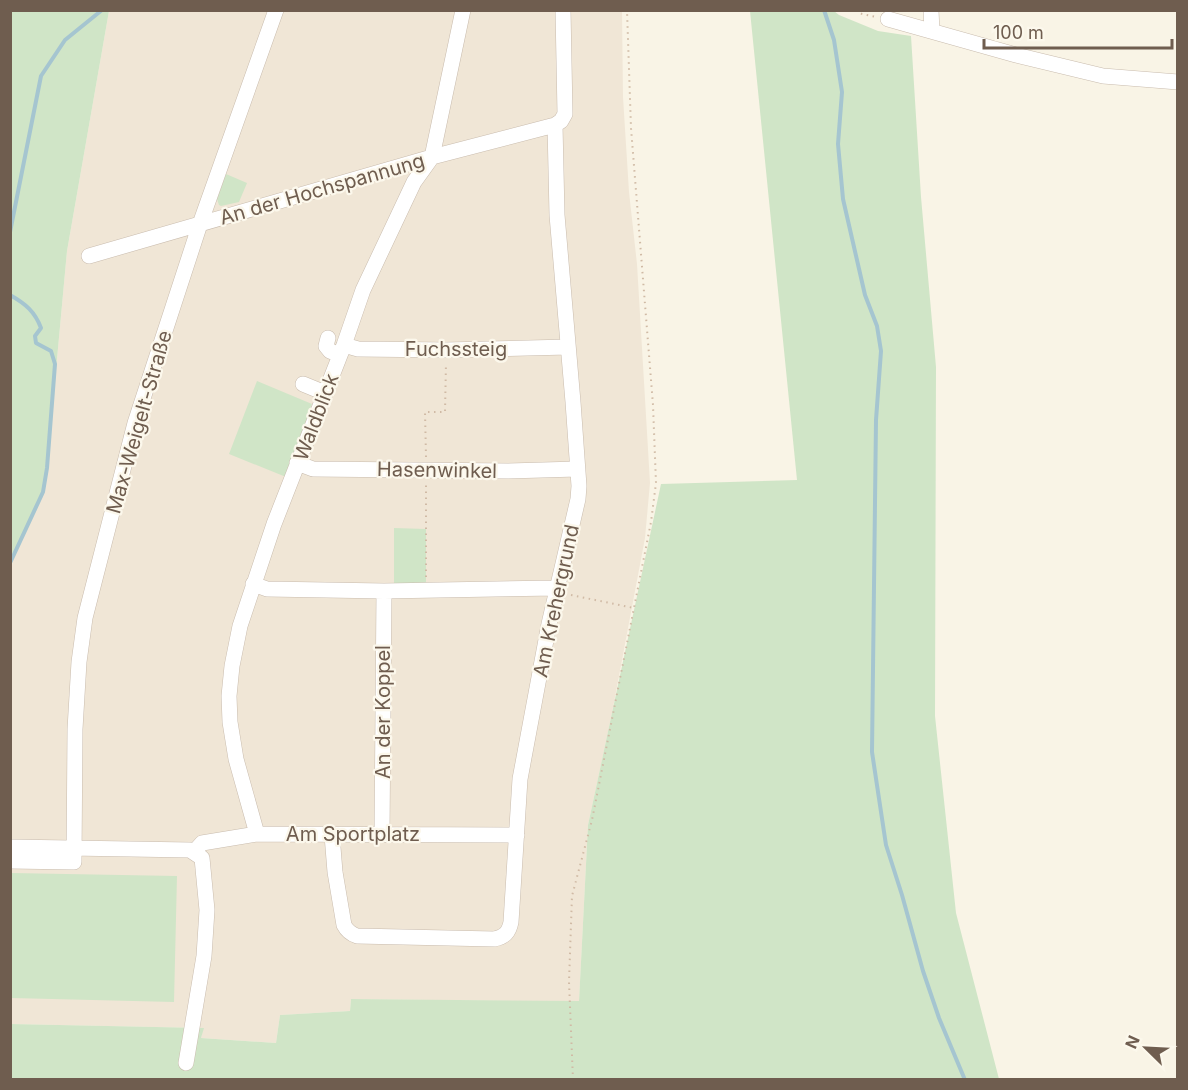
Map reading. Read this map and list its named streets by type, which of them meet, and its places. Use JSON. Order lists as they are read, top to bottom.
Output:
{
  "streets": {
    "street": [
      "An der Hochspannung",
      "Fuchssteig",
      "Waldblick",
      "Max-Weigelt-Straße",
      "Hasenwinkel",
      "Am Krehergrund",
      "An der Koppel",
      "Am Sportplatz"
    ]
  },
  "crossings": [
    ["An der Hochspannung", "Waldblick"],
    ["An der Hochspannung", "Max-Weigelt-Straße"],
    ["An der Hochspannung", "Am Krehergrund"],
    ["Fuchssteig", "Waldblick"],
    ["Fuchssteig", "Am Krehergrund"],
    ["Waldblick", "Hasenwinkel"],
    ["Waldblick", "Am Sportplatz"],
    ["Max-Weigelt-Straße", "Am Sportplatz"],
    ["Hasenwinkel", "Am Krehergrund"],
    ["Am Krehergrund", "Am Sportplatz"],
    ["An der Koppel", "Am Sportplatz"]
  ],
  "scale_bar": "100 m",
  "north": "top left"
}
